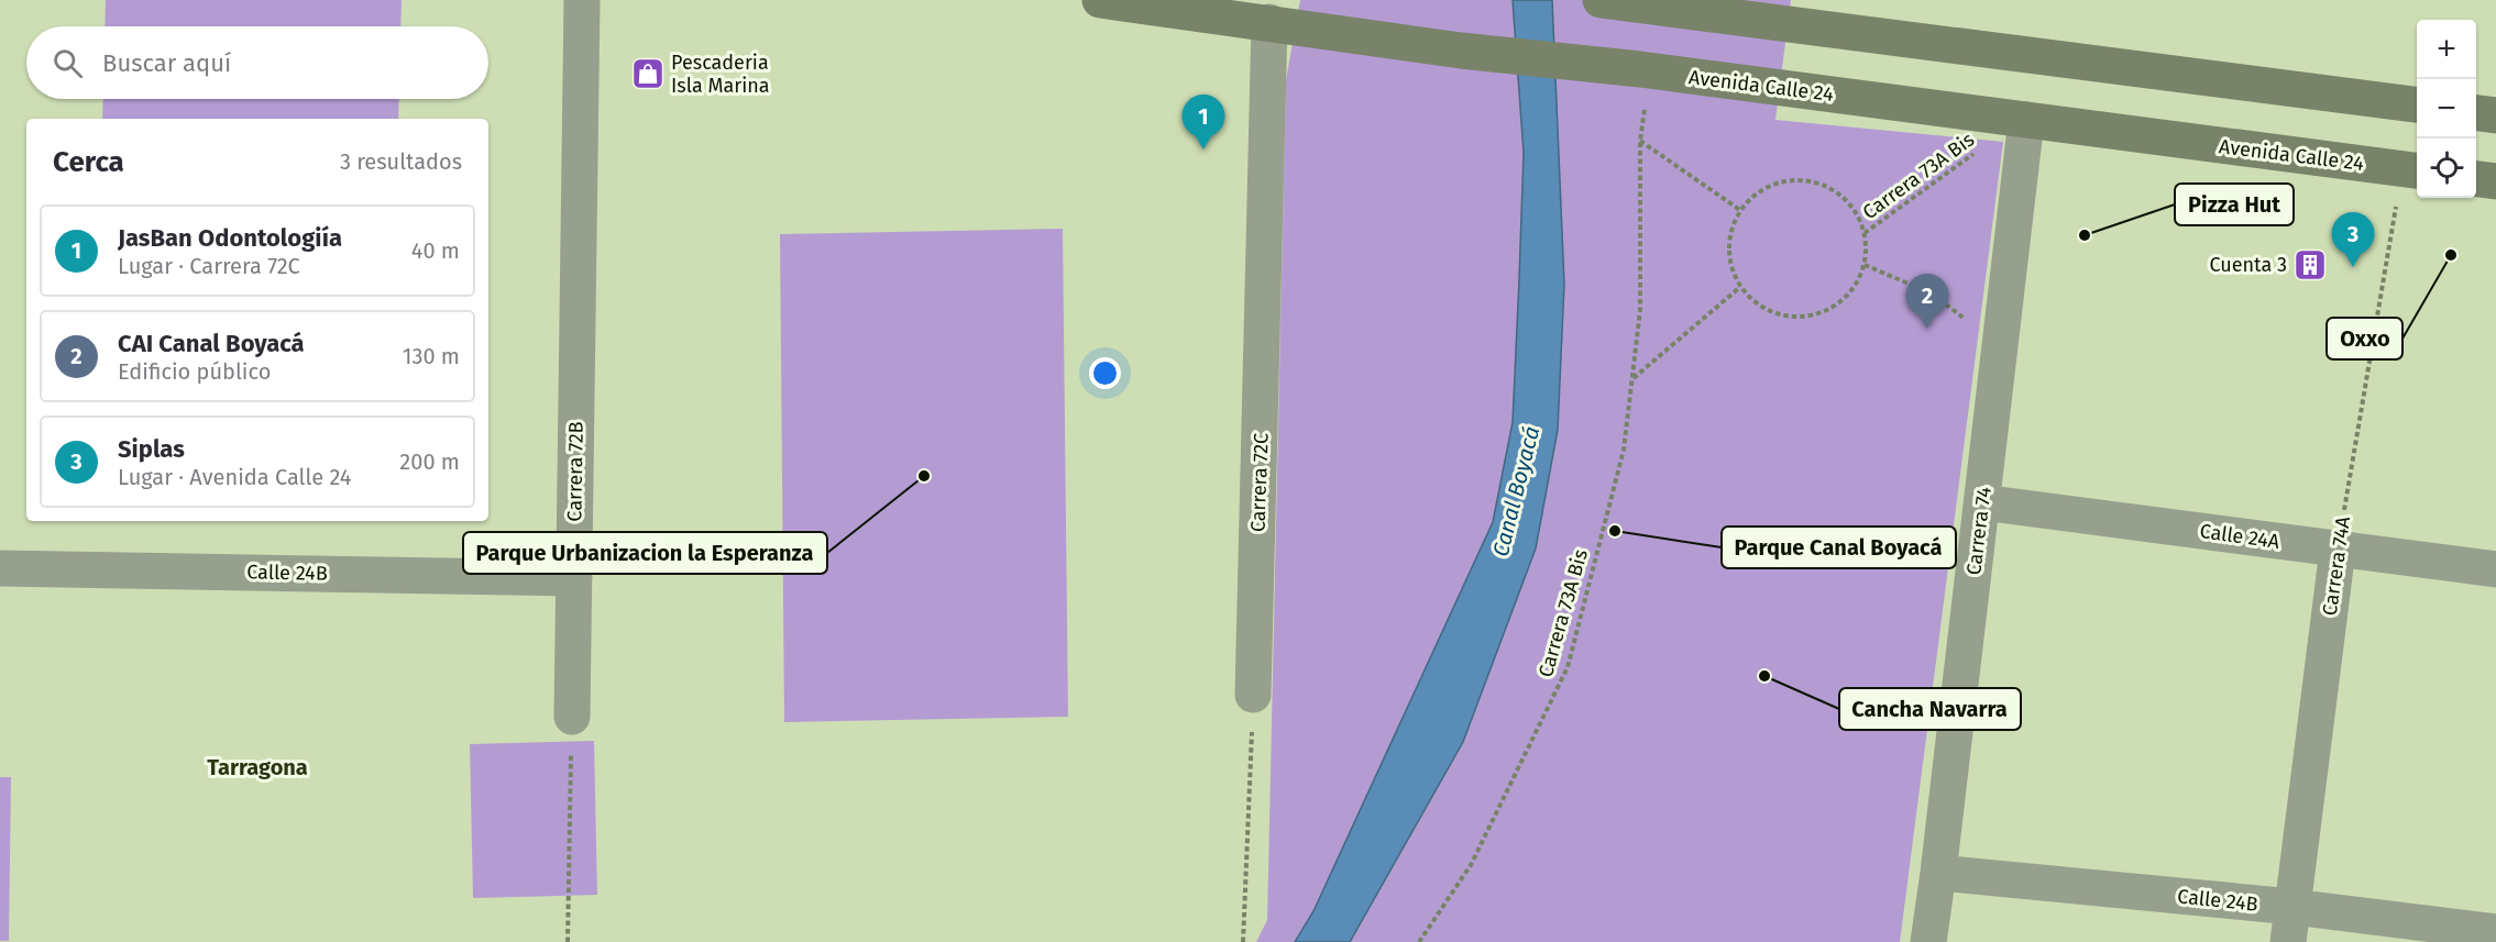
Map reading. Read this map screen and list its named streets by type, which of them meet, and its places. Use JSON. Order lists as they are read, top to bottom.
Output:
{
  "streets": {
    "main road": ["Avenida Calle 24"],
    "street": [
      "Carrera 72B",
      "Carrera 72C",
      "Carrera 74",
      "Calle 24A",
      "Carrera 74A",
      "Calle 24B"
    ],
    "path": ["Carrera 73A Bis"]
  },
  "crossings": [
    ["Avenida Calle 24", "Carrera 73A Bis"],
    ["Avenida Calle 24", "Carrera 72C"],
    ["Avenida Calle 24", "Carrera 74"],
    ["Carrera 72B", "Calle 24B"],
    ["Carrera 74", "Calle 24A"],
    ["Carrera 74", "Calle 24B"],
    ["Calle 24A", "Carrera 74A"],
    ["Carrera 74A", "Calle 24B"]
  ],
  "districts": ["Tarragona"],
  "water": ["Canal Boyacá"],
  "places": {
    "shop": ["Pescaderia Isla Marina"],
    "other": [
      "Pizza Hut",
      "Oxxo",
      "Parque Urbanizacion la Esperanza",
      "Parque Canal Boyacá",
      "Cancha Navarra"
    ],
    "building": ["Cuenta 3"]
  },
  "page": {
    "map_buttons": ["+", "−"],
    "search": "Buscar aquí",
    "pins": ["1", "3", "2"],
    "heading": ["Cerca", "3 resultados"],
    "list": [
      {
        "mark": "1",
        "name": "JasBan Odontologiía",
        "note": "Lugar · Carrera 72C",
        "value": "40 m"
      },
      {
        "mark": "2",
        "name": "CAI Canal Boyacá",
        "note": "Edificio público",
        "value": "130 m"
      },
      {
        "mark": "3",
        "name": "Siplas",
        "note": "Lugar · Avenida Calle 24",
        "value": "200 m"
      }
    ]
  }
}
